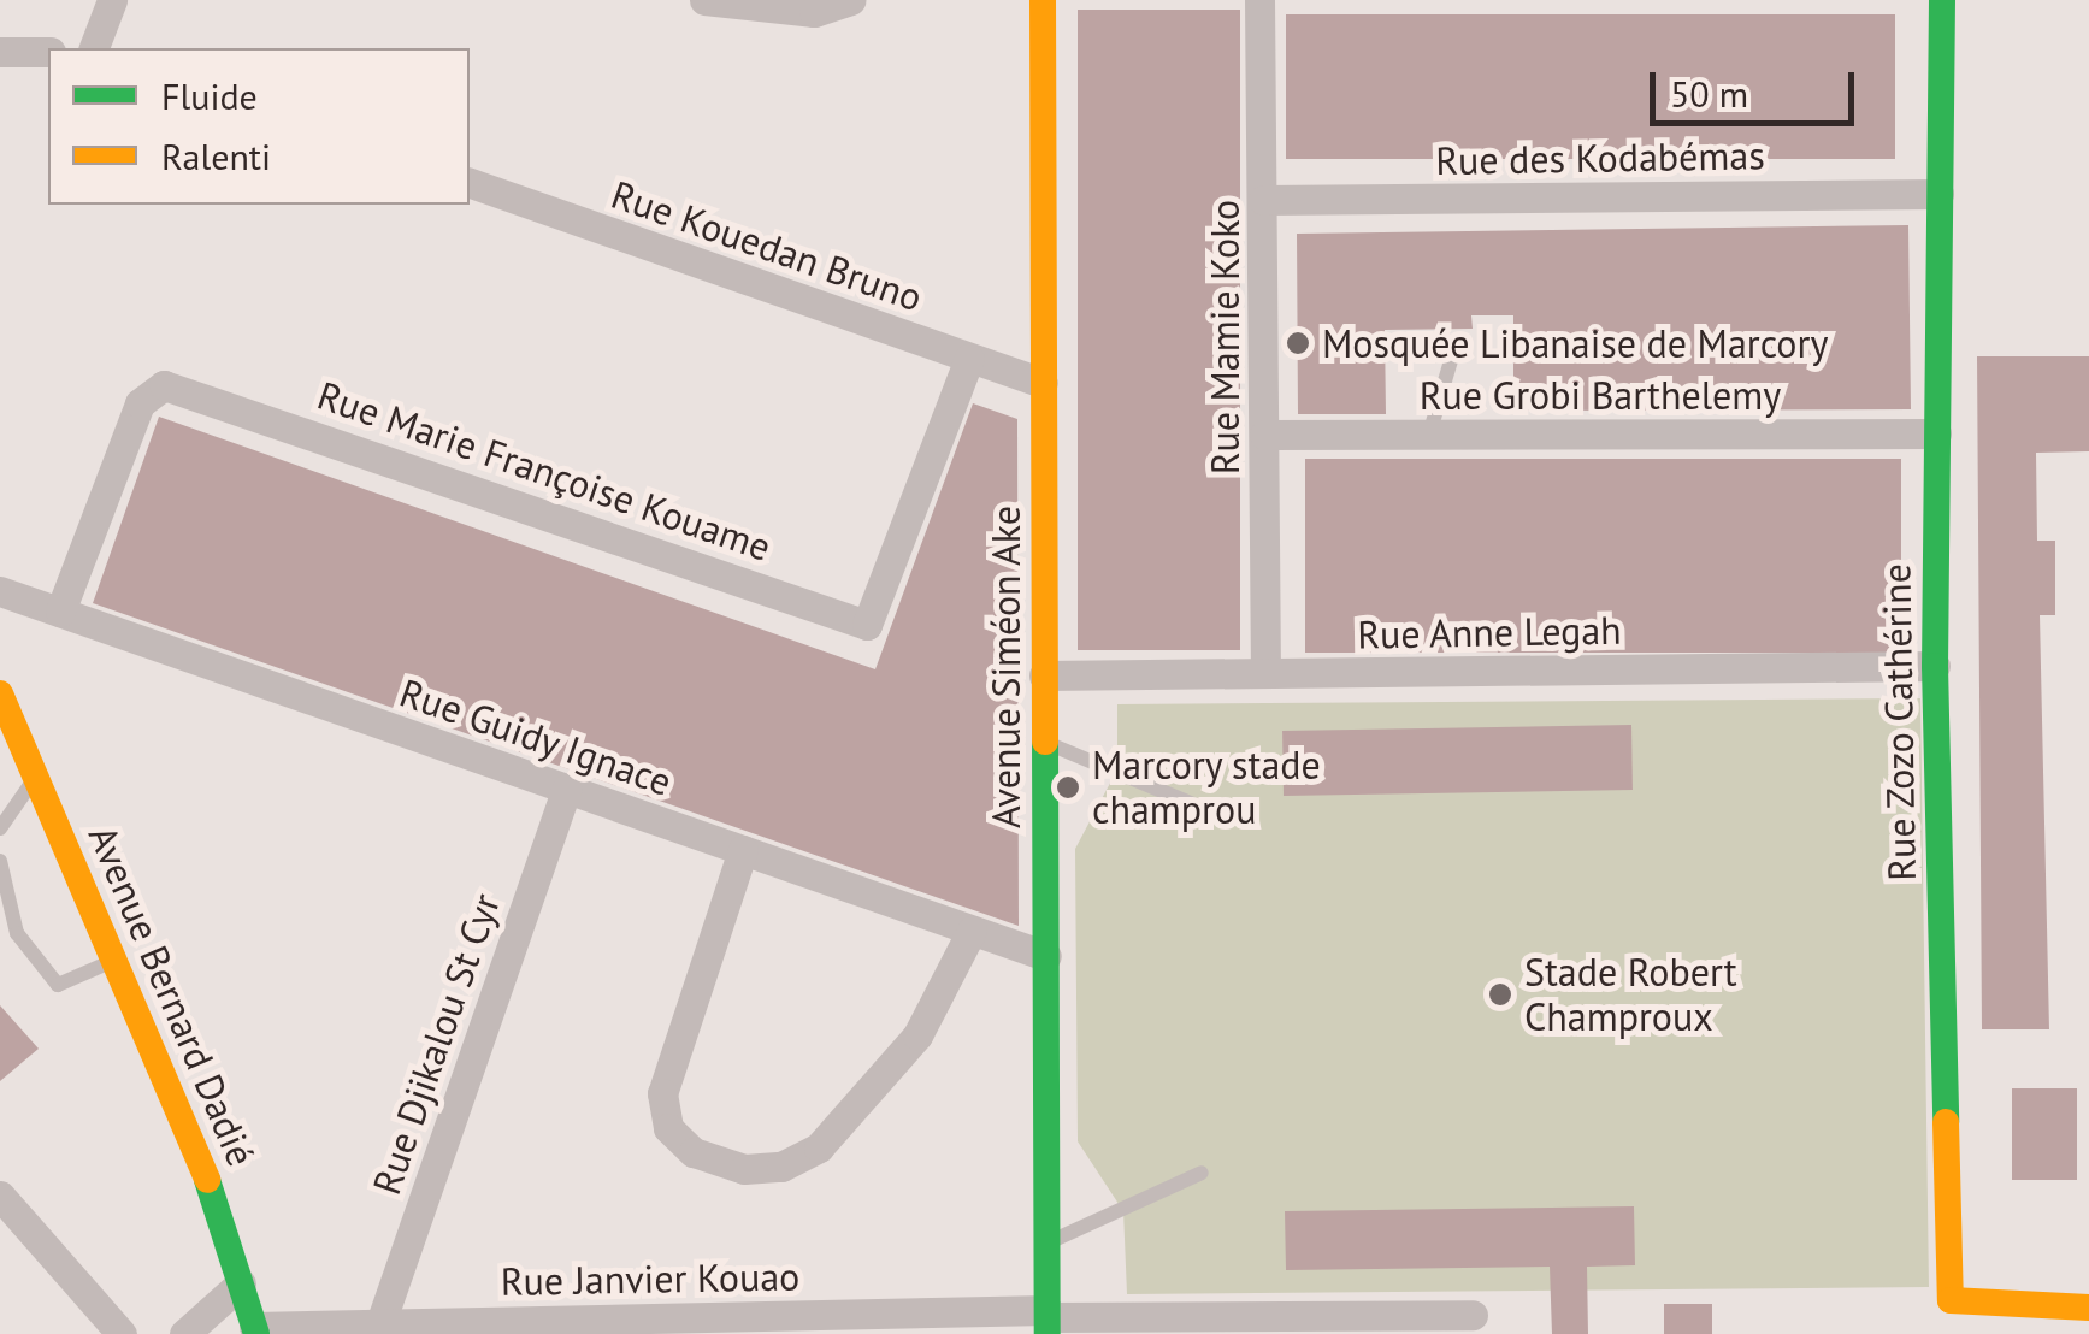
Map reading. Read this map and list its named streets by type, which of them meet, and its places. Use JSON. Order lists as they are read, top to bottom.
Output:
{
  "streets": {
    "street": [
      "Rue des Kodabémas",
      "Rue Kouedan Bruno",
      "Rue Mamie Koko",
      "Rue Grobi Barthelemy",
      "Rue Marie Françoise Kouame",
      "Rue Anne Legah",
      "Avenue Siméon Ake",
      "Rue Zozo Cathérine",
      "Rue Guidy Ignace",
      "Avenue Bernard Dadié",
      "Rue Djikalou St Cyr",
      "Rue Janvier Kouao"
    ]
  },
  "crossings": [
    ["Rue des Kodabémas", "Rue Mamie Koko"],
    ["Rue des Kodabémas", "Rue Zozo Cathérine"],
    ["Rue Kouedan Bruno", "Rue Marie Françoise Kouame"],
    ["Rue Kouedan Bruno", "Avenue Siméon Ake"],
    ["Rue Mamie Koko", "Rue Grobi Barthelemy"],
    ["Rue Mamie Koko", "Rue Anne Legah"],
    ["Rue Grobi Barthelemy", "Rue Zozo Cathérine"],
    ["Rue Marie Françoise Kouame", "Rue Guidy Ignace"],
    ["Rue Anne Legah", "Avenue Siméon Ake"],
    ["Rue Anne Legah", "Rue Zozo Cathérine"],
    ["Avenue Siméon Ake", "Rue Guidy Ignace"],
    ["Avenue Siméon Ake", "Rue Janvier Kouao"],
    ["Rue Guidy Ignace", "Rue Djikalou St Cyr"],
    ["Avenue Bernard Dadié", "Rue Janvier Kouao"],
    ["Rue Djikalou St Cyr", "Rue Janvier Kouao"]
  ],
  "places": ["Mosquée Libanaise de Marcory", "Marcory stade champrou", "Stade Robert Champroux"],
  "legend": ["Fluide", "Ralenti"],
  "scale_bar": "50 m"
}
